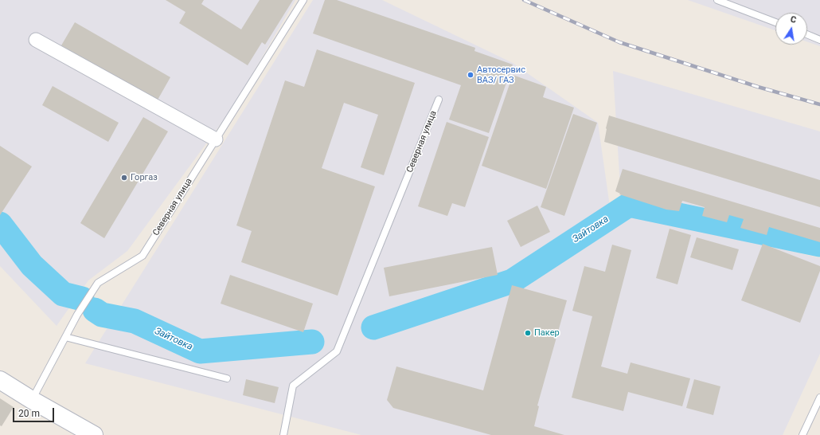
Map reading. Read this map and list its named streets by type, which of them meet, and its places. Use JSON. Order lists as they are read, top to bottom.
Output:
{
  "streets": {
    "lane": ["Северная улица"]
  },
  "water": ["Зайтовка"],
  "places": ["Автосервис ВАЗ/ ГАЗ", "Горгаз", "Пакер"],
  "scale_bar": "20 m",
  "north": "top"
}
